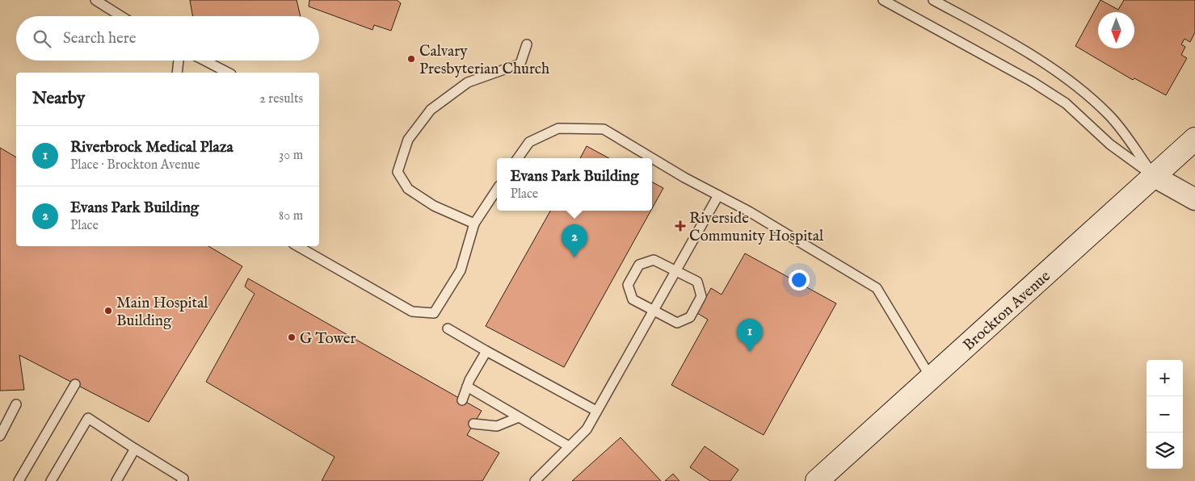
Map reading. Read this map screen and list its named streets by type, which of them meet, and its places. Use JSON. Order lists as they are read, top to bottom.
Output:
{
  "streets": {
    "main road": ["Brockton Avenue"]
  },
  "places": {
    "other": ["Calvary Presbyterian Church", "Main Hospital Building", "G Tower"],
    "health": ["Riverside Community Hospital"]
  },
  "north": "bottom",
  "page": {
    "search": "Search here",
    "heading": ["Nearby", "2 results"],
    "list": [
      {
        "mark": "1",
        "name": "Riverbrock Medical Plaza",
        "note": "Place · Brockton Avenue",
        "value": "30 m"
      },
      {
        "mark": "2",
        "name": "Evans Park Building",
        "note": "Place",
        "value": "80 m"
      }
    ],
    "popup": ["Evans Park Building", "Place"],
    "pins": ["2", "1"],
    "map_buttons": ["+", "−"]
  }
}
